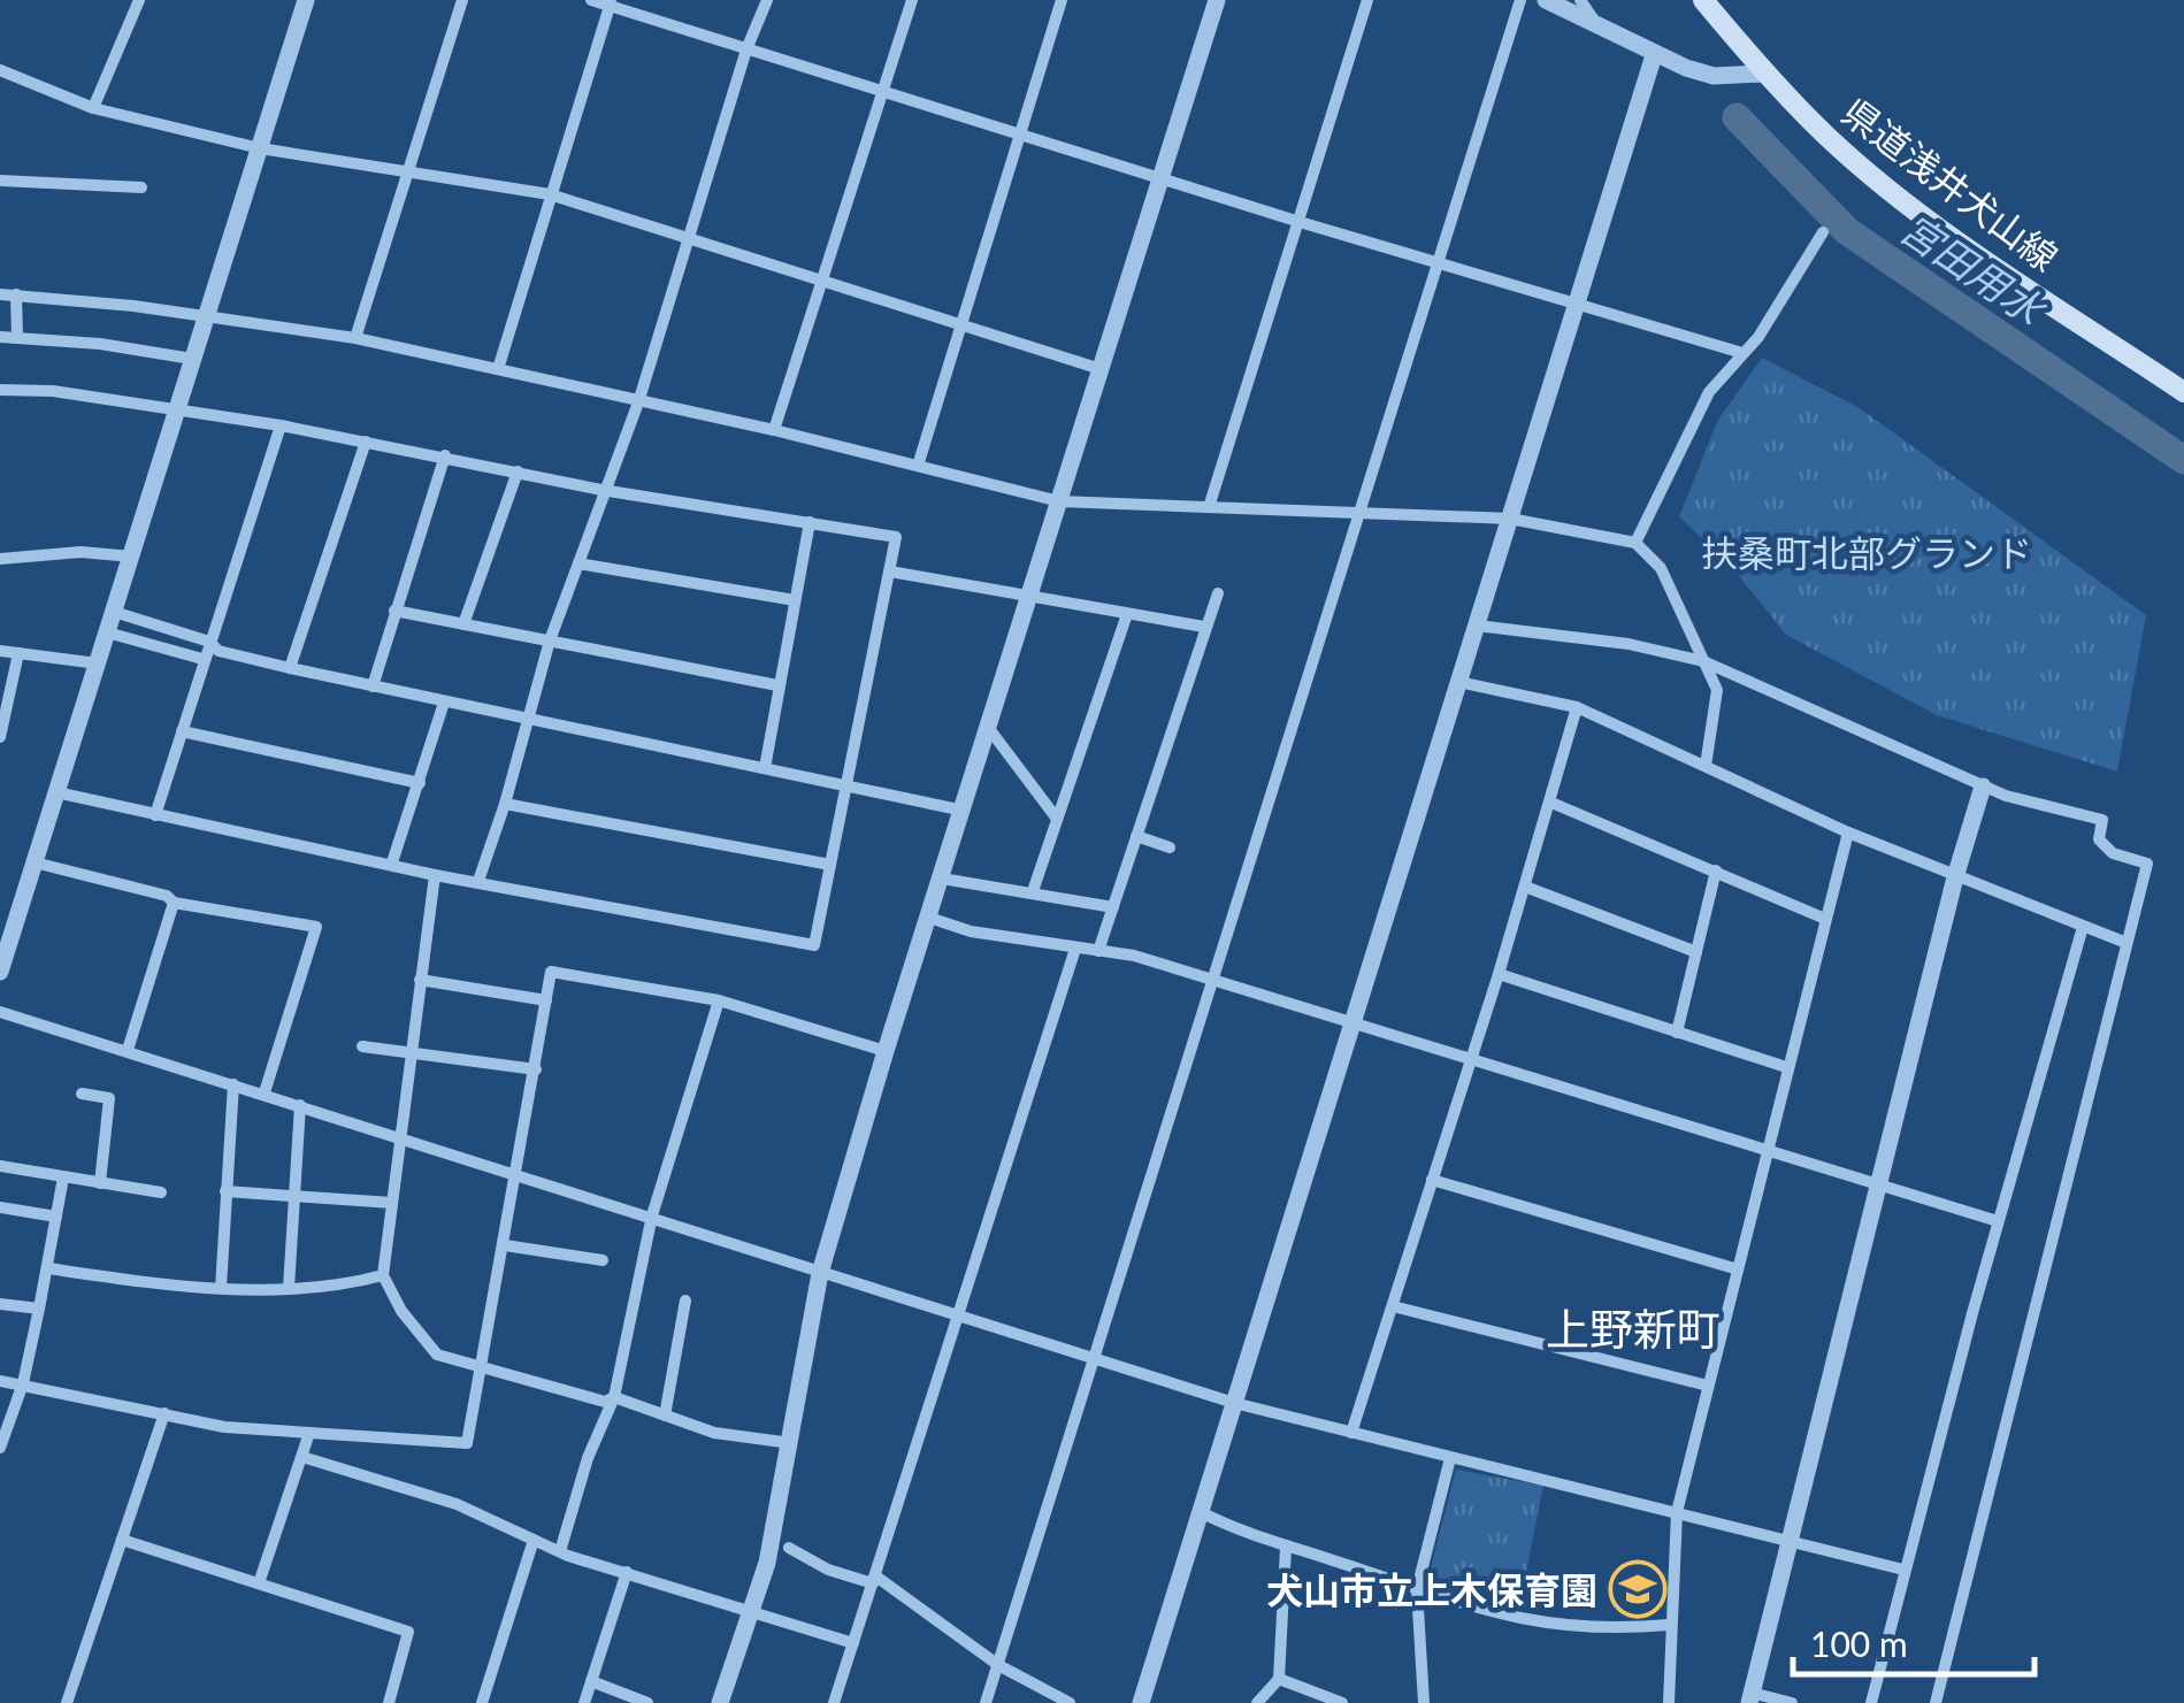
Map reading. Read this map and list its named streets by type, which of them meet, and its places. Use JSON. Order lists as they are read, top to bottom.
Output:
{
  "streets": {
    "main road": ["県道浅井犬山線"]
  },
  "districts": ["上野新町"],
  "water": ["宮田用水"],
  "parks": ["扶桑町北部グランド"],
  "places": {
    "school or university": ["犬山市立上木保育園"]
  },
  "scale_bar": "100 m"
}
